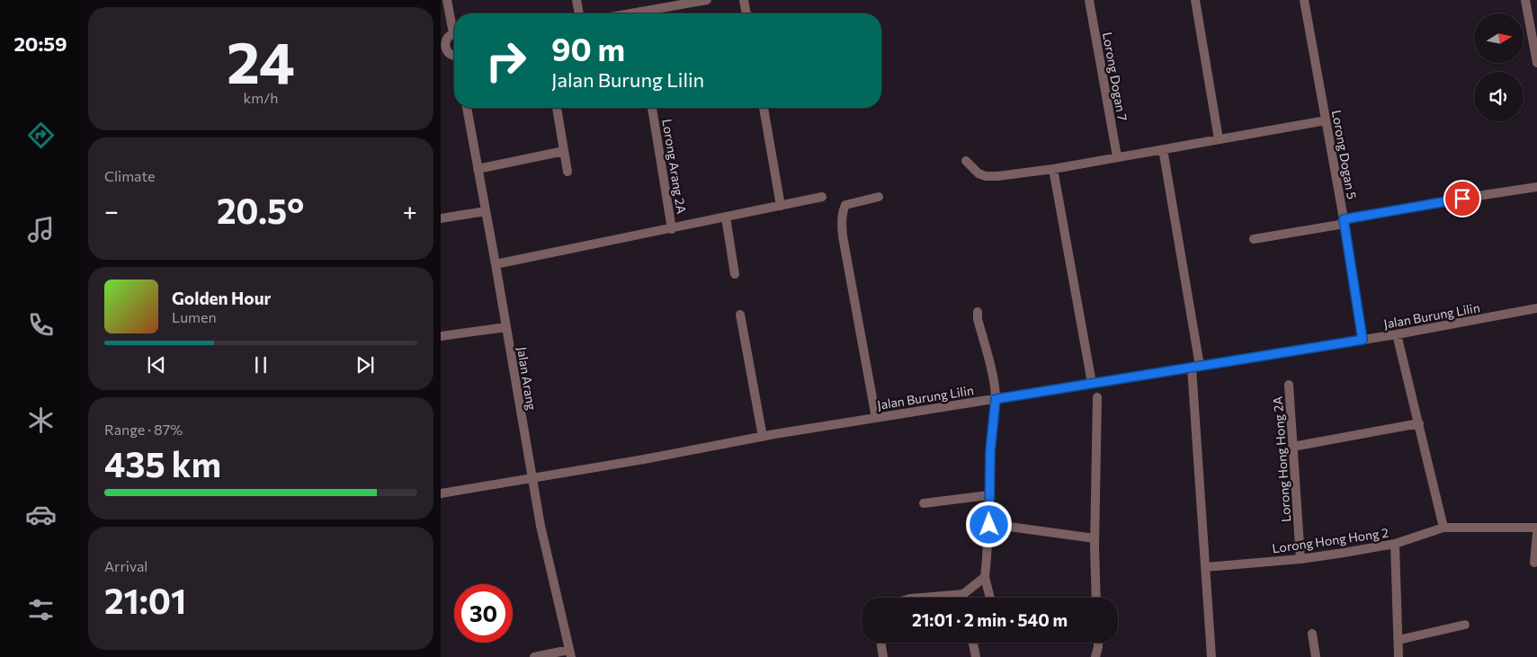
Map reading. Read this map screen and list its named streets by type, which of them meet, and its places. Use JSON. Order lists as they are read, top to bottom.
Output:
{
  "streets": {
    "street": [
      "Lorong Dogan 7",
      "Lorong Dogan 5",
      "Lorong Arang 2A",
      "Jalan Burung Lilin",
      "Jalan Arang",
      "Lorong Hong Hong 2A",
      "Lorong Hong Hong 2"
    ]
  },
  "crossings": [
    ["Lorong Dogan 5", "Jalan Burung Lilin"],
    ["Jalan Burung Lilin", "Jalan Arang"],
    ["Lorong Hong Hong 2A", "Lorong Hong Hong 2"]
  ],
  "north": "right",
  "page": {
    "tabs": "20:59",
    "tile": [
      ["24", "km/h"],
      "Climate",
      ["Range · 87%", "435 km"],
      ["Arrival", "21:01"]
    ],
    "turn": ["90 m", "Jalan Burung Lilin"],
    "heat": ["−", "20.5°", "+"],
    "song": ["Golden Hour", "Lumen"],
    "limit": "30",
    "trip": "21:01 · 2 min · 540 m"
  }
}
